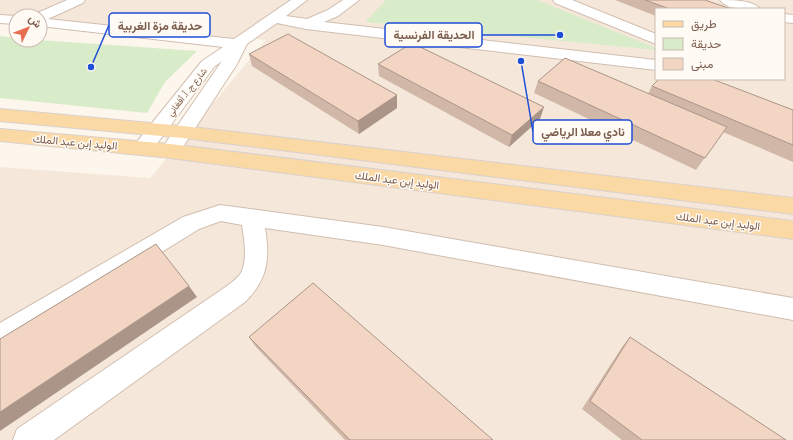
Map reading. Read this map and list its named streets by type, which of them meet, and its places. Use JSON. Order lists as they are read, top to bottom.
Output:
{
  "streets": {
    "main road": ["الوليد إبن عبد الملك"],
    "street": ["شارع ج. أ. أفغاني"]
  },
  "crossings": [
    ["شارع ج. أ. أفغاني", "الوليد إبن عبد الملك"]
  ],
  "places": ["الحديقة الفرنسية", "نادي معلا الرياضي", "حديقة مزة الغربية"],
  "legend": ["طريق", "حديقة", "مبنى"],
  "north": "top right"
}
